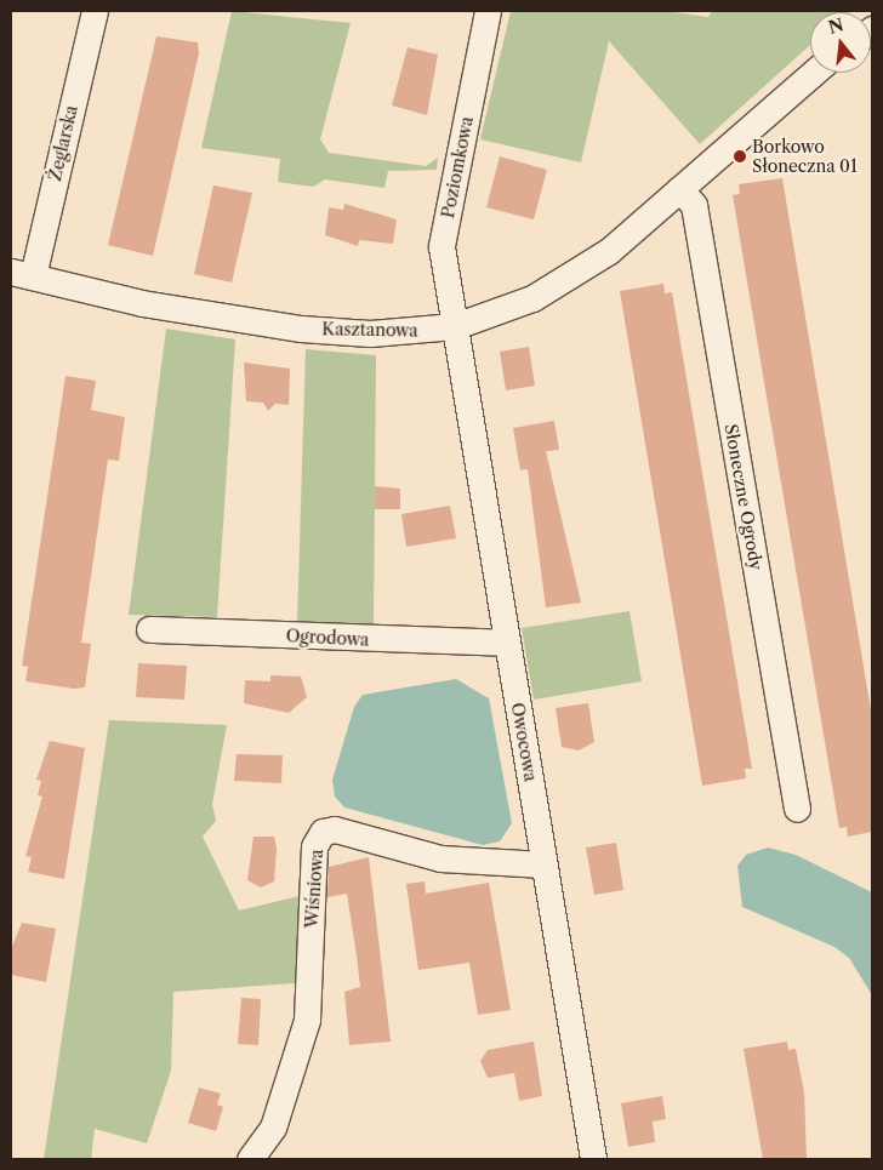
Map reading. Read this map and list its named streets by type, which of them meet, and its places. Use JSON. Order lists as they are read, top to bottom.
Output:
{
  "streets": {
    "street": [
      "Żeglarska",
      "Poziomkowa",
      "Kasztanowa",
      "Słoneczne Ogrody",
      "Ogrodowa",
      "Owocowa",
      "Wiśniowa"
    ]
  },
  "crossings": [
    ["Żeglarska", "Kasztanowa"],
    ["Poziomkowa", "Kasztanowa"],
    ["Poziomkowa", "Owocowa"],
    ["Kasztanowa", "Słoneczne Ogrody"],
    ["Kasztanowa", "Owocowa"],
    ["Ogrodowa", "Owocowa"],
    ["Owocowa", "Wiśniowa"]
  ],
  "places": ["Borkowo Słoneczna 01"],
  "north": "top"
}
